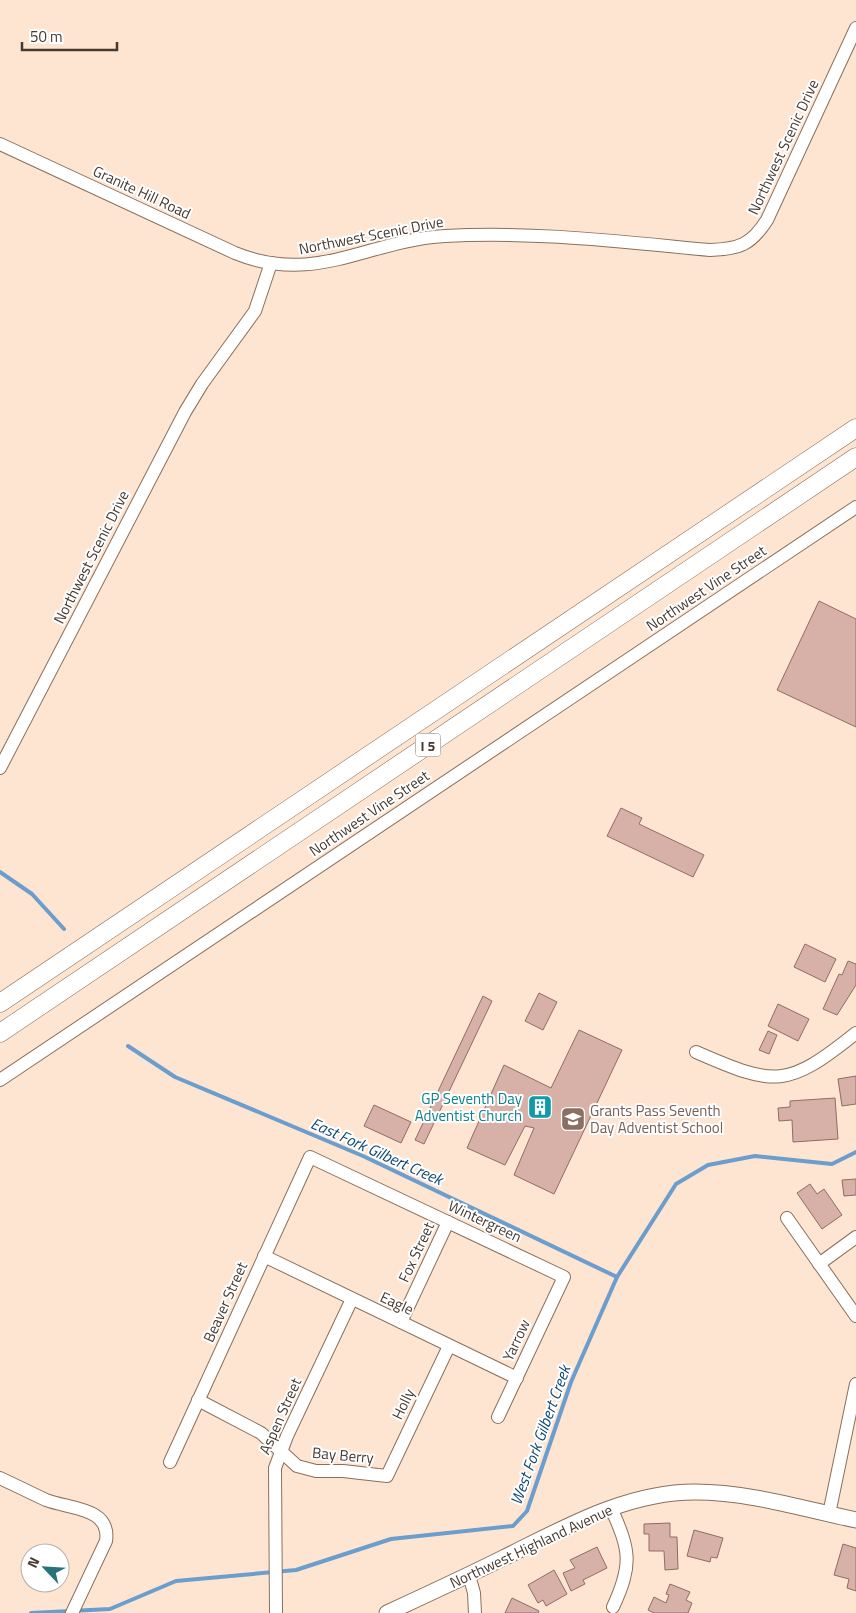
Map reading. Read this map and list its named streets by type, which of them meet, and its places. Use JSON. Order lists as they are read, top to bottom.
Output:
{
  "streets": {
    "highway": ["I 5"],
    "main road": ["Northwest Highland Avenue"],
    "street": [
      "Northwest Scenic Drive",
      "Granite Hill Road",
      "Northwest Vine Street",
      "Wintergreen",
      "Fox Street",
      "Beaver Street",
      "Eagle",
      "Yarrow",
      "Holly",
      "Aspen Street",
      "Bay Berry"
    ]
  },
  "crossings": [
    ["Northwest Scenic Drive", "Granite Hill Road"],
    ["Wintergreen", "Fox Street"],
    ["Wintergreen", "Beaver Street"],
    ["Wintergreen", "Yarrow"],
    ["Fox Street", "Eagle"],
    ["Beaver Street", "Eagle"],
    ["Beaver Street", "Bay Berry"],
    ["Eagle", "Yarrow"],
    ["Eagle", "Holly"],
    ["Eagle", "Aspen Street"],
    ["Holly", "Bay Berry"],
    ["Aspen Street", "Bay Berry"]
  ],
  "water": ["East Fork Gilbert Creek", "West Fork Gilbert Creek"],
  "places": {
    "building": ["GP Seventh Day Adventist Church"],
    "school or university": ["Grants Pass Seventh Day Adventist School"]
  },
  "scale_bar": "50 m",
  "north": "top left"
}
